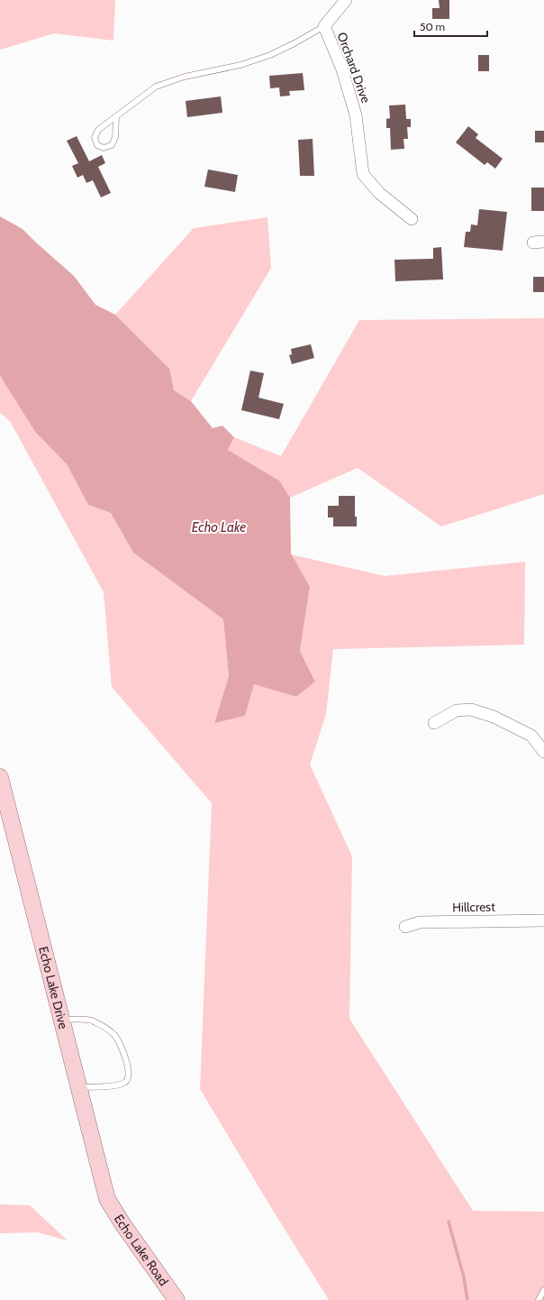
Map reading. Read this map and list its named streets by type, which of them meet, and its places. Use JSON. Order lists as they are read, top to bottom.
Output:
{
  "streets": {
    "street": [
      "Orchard Drive",
      "Hillcrest",
      "Echo Lake Drive",
      "Echo Lake Road"
    ]
  },
  "crossings": [
    ["Echo Lake Drive", "Echo Lake Road"]
  ],
  "water": ["Echo Lake"],
  "scale_bar": "50 m"
}
